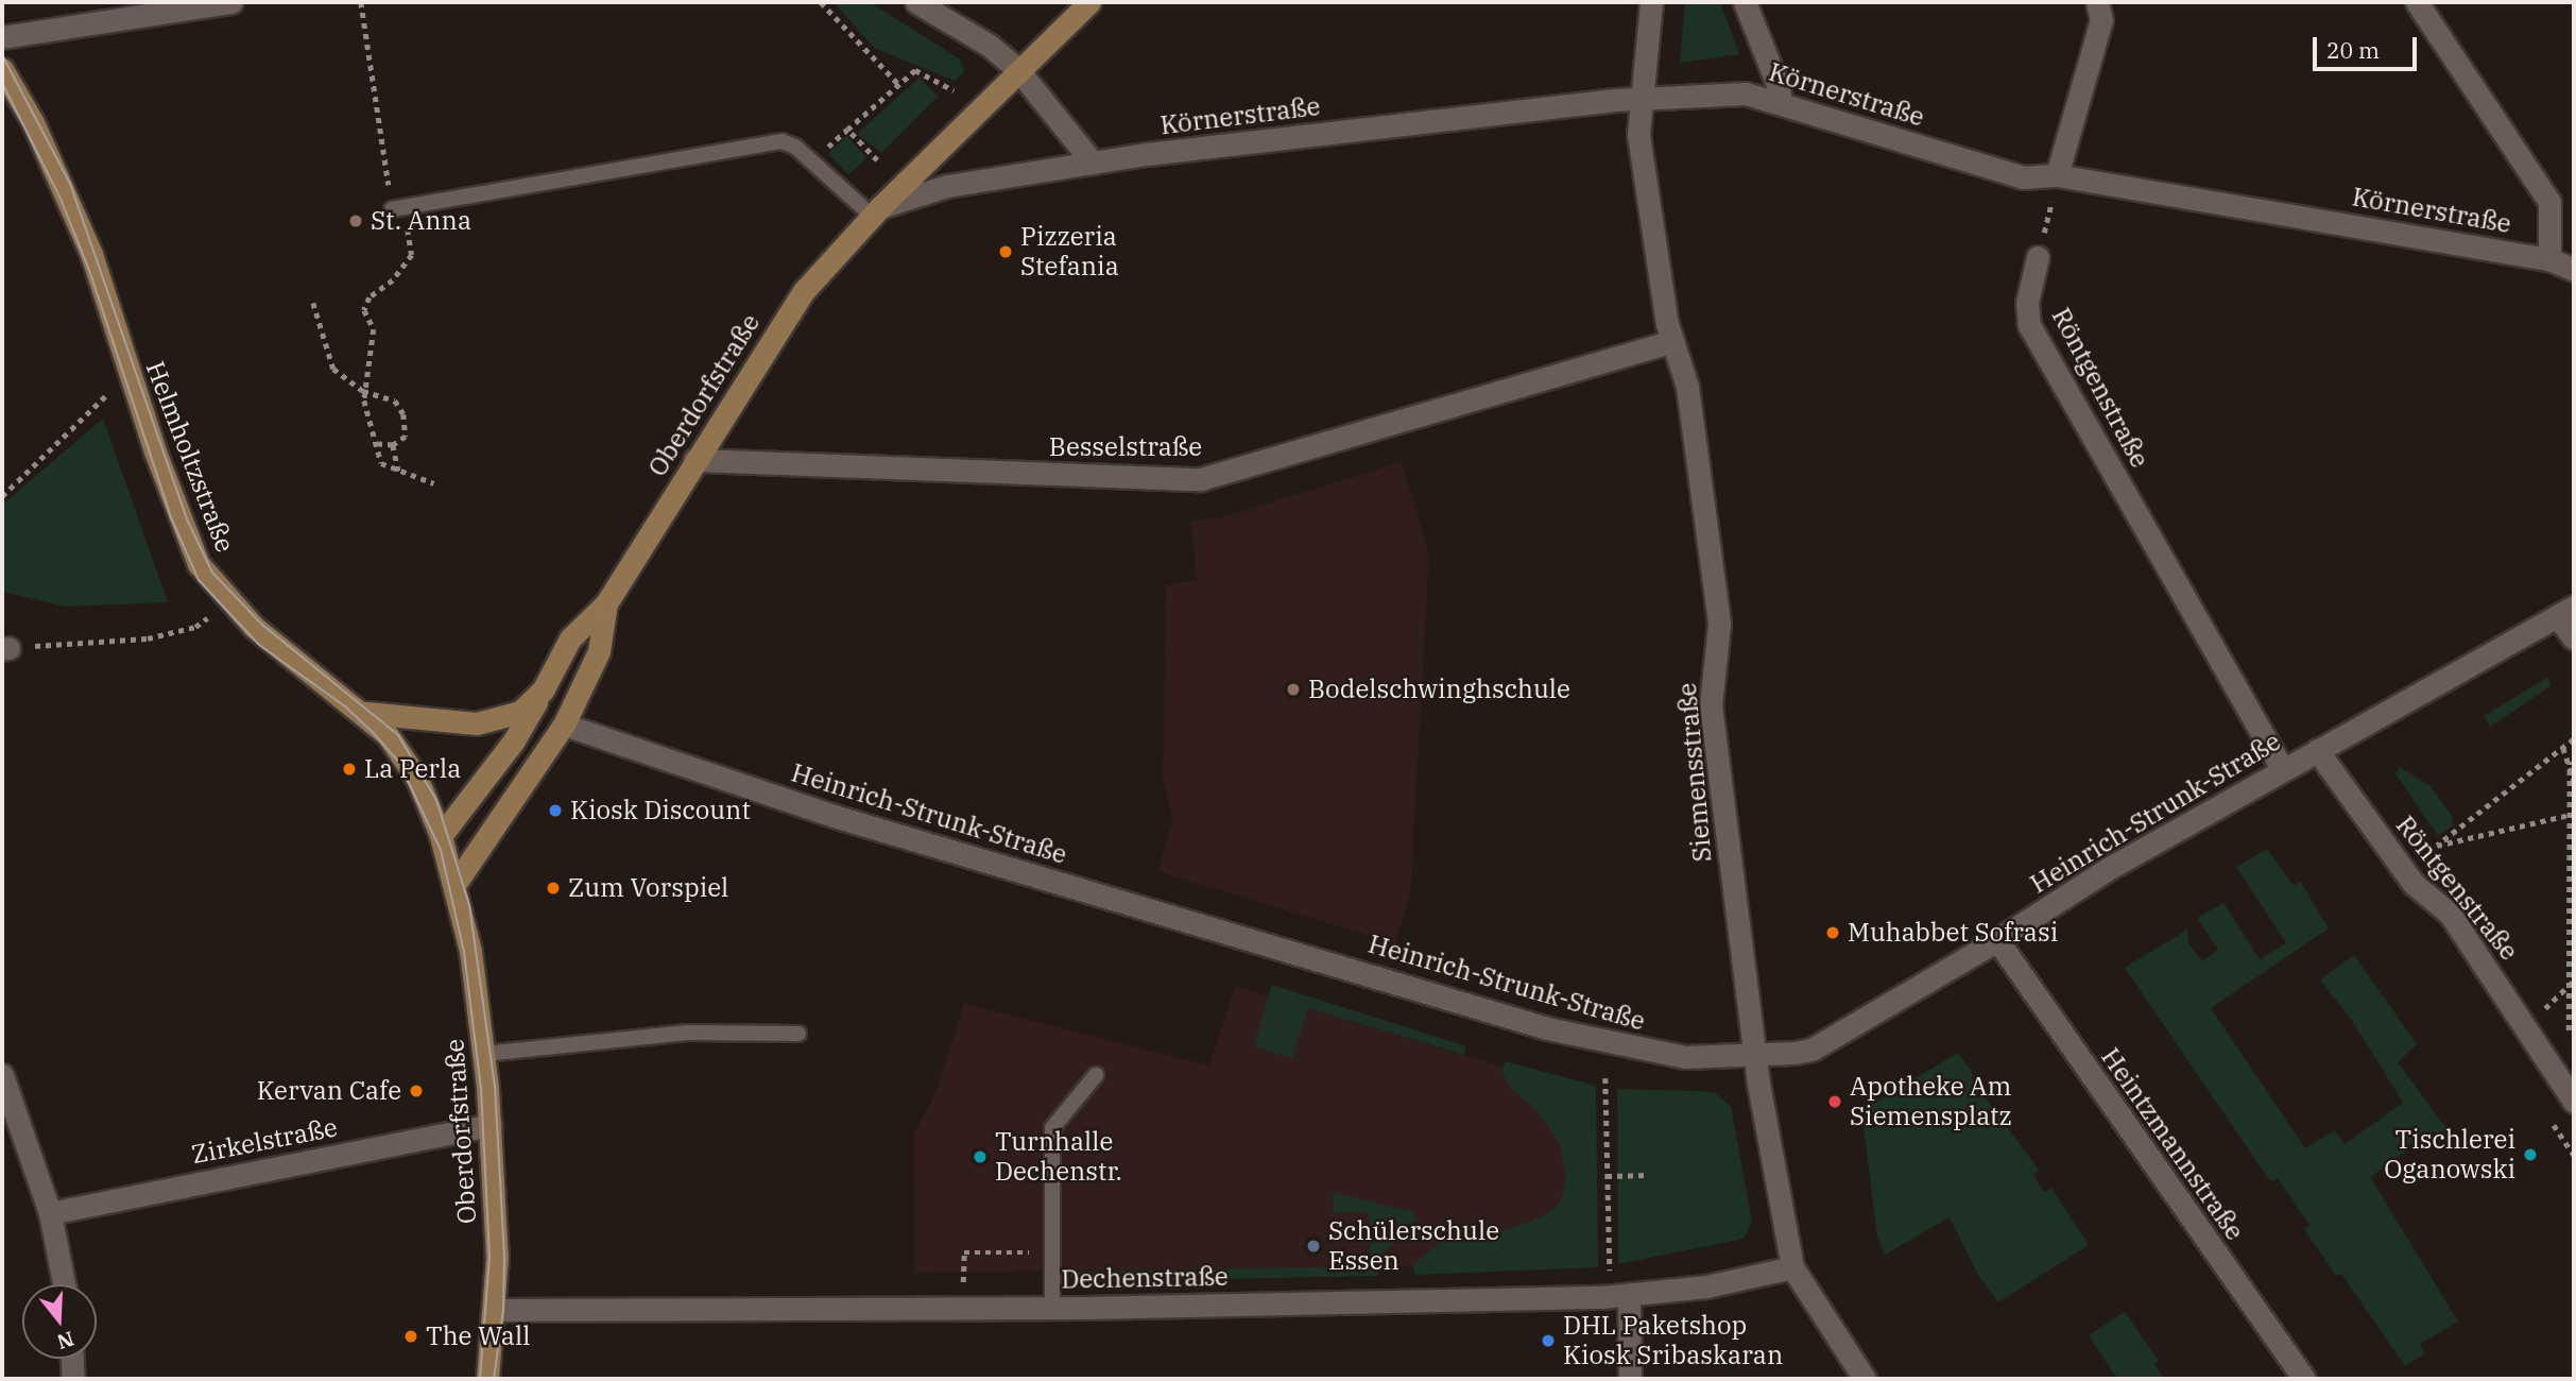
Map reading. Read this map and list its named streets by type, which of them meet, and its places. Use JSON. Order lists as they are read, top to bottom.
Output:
{
  "streets": {
    "street": [
      "Körnerstraße",
      "Röntgenstraße",
      "Oberdorfstraße",
      "Besselstraße",
      "Helmholtzstraße",
      "Siemensstraße",
      "Heinrich-Strunk-Straße",
      "Zirkelstraße",
      "Heintzmannstraße",
      "Dechenstraße"
    ]
  },
  "crossings": [
    ["Körnerstraße", "Oberdorfstraße"],
    ["Körnerstraße", "Siemensstraße"],
    ["Röntgenstraße", "Heinrich-Strunk-Straße"],
    ["Oberdorfstraße", "Besselstraße"],
    ["Oberdorfstraße", "Helmholtzstraße"],
    ["Oberdorfstraße", "Heinrich-Strunk-Straße"],
    ["Oberdorfstraße", "Zirkelstraße"],
    ["Oberdorfstraße", "Dechenstraße"],
    ["Besselstraße", "Siemensstraße"],
    ["Siemensstraße", "Heinrich-Strunk-Straße"],
    ["Siemensstraße", "Dechenstraße"],
    ["Heinrich-Strunk-Straße", "Heintzmannstraße"]
  ],
  "places": [
    "St. Anna",
    "Pizzeria Stefania",
    "Bodelschwinghschule",
    "La Perla",
    "Kiosk Discount",
    "Zum Vorspiel",
    "Muhabbet Sofrasi",
    "Kervan Cafe",
    "Apotheke Am Siemensplatz",
    "Tischlerei Oganowski",
    "Turnhalle Dechenstr.",
    "Schülerschule Essen",
    "The Wall",
    "DHL Paketshop Kiosk Sribaskaran"
  ],
  "scale_bar": "20 m",
  "north": "bottom"
}
